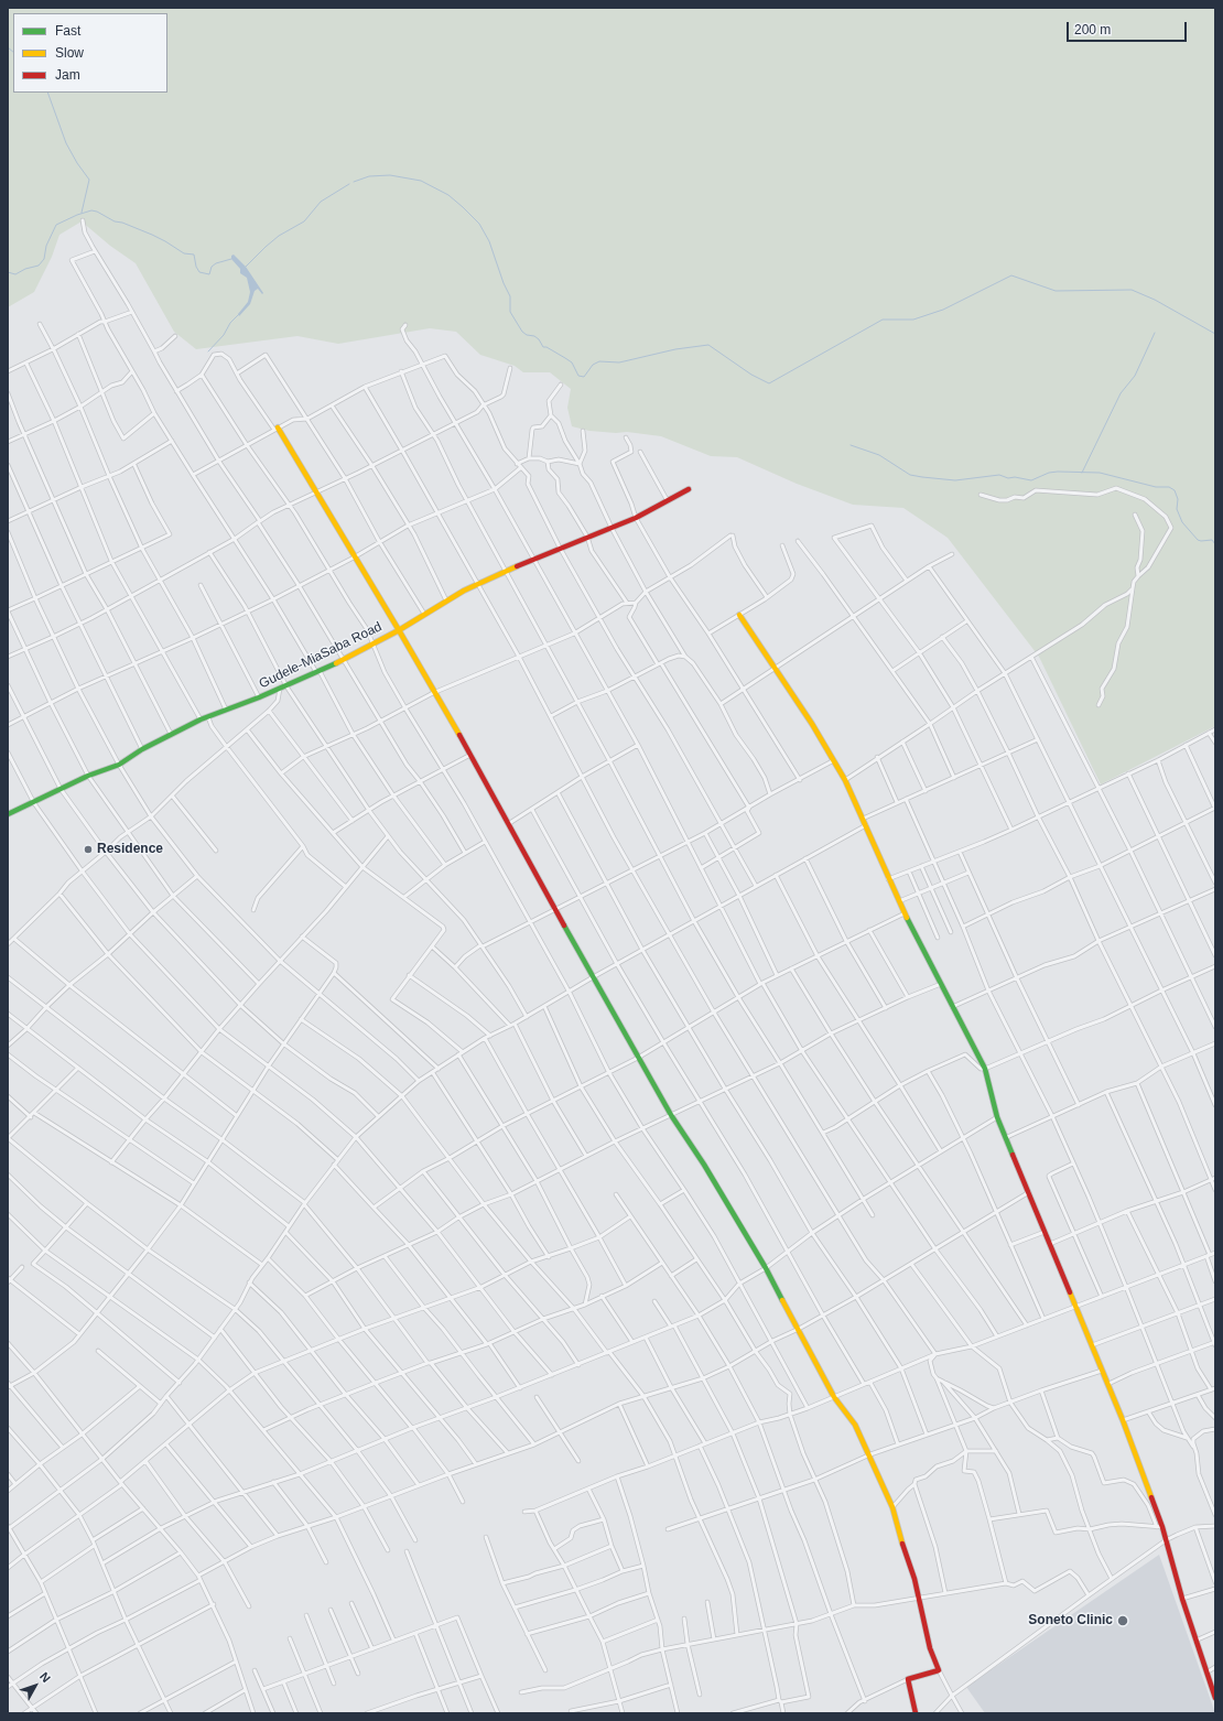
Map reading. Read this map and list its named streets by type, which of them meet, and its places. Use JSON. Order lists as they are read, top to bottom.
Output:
{
  "streets": {
    "street": ["Gudele-MiaSaba Road"]
  },
  "places": ["Residence", "Soneto Clinic"],
  "legend": ["Fast", "Slow", "Jam"],
  "scale_bar": "200 m",
  "north": "top right"
}
